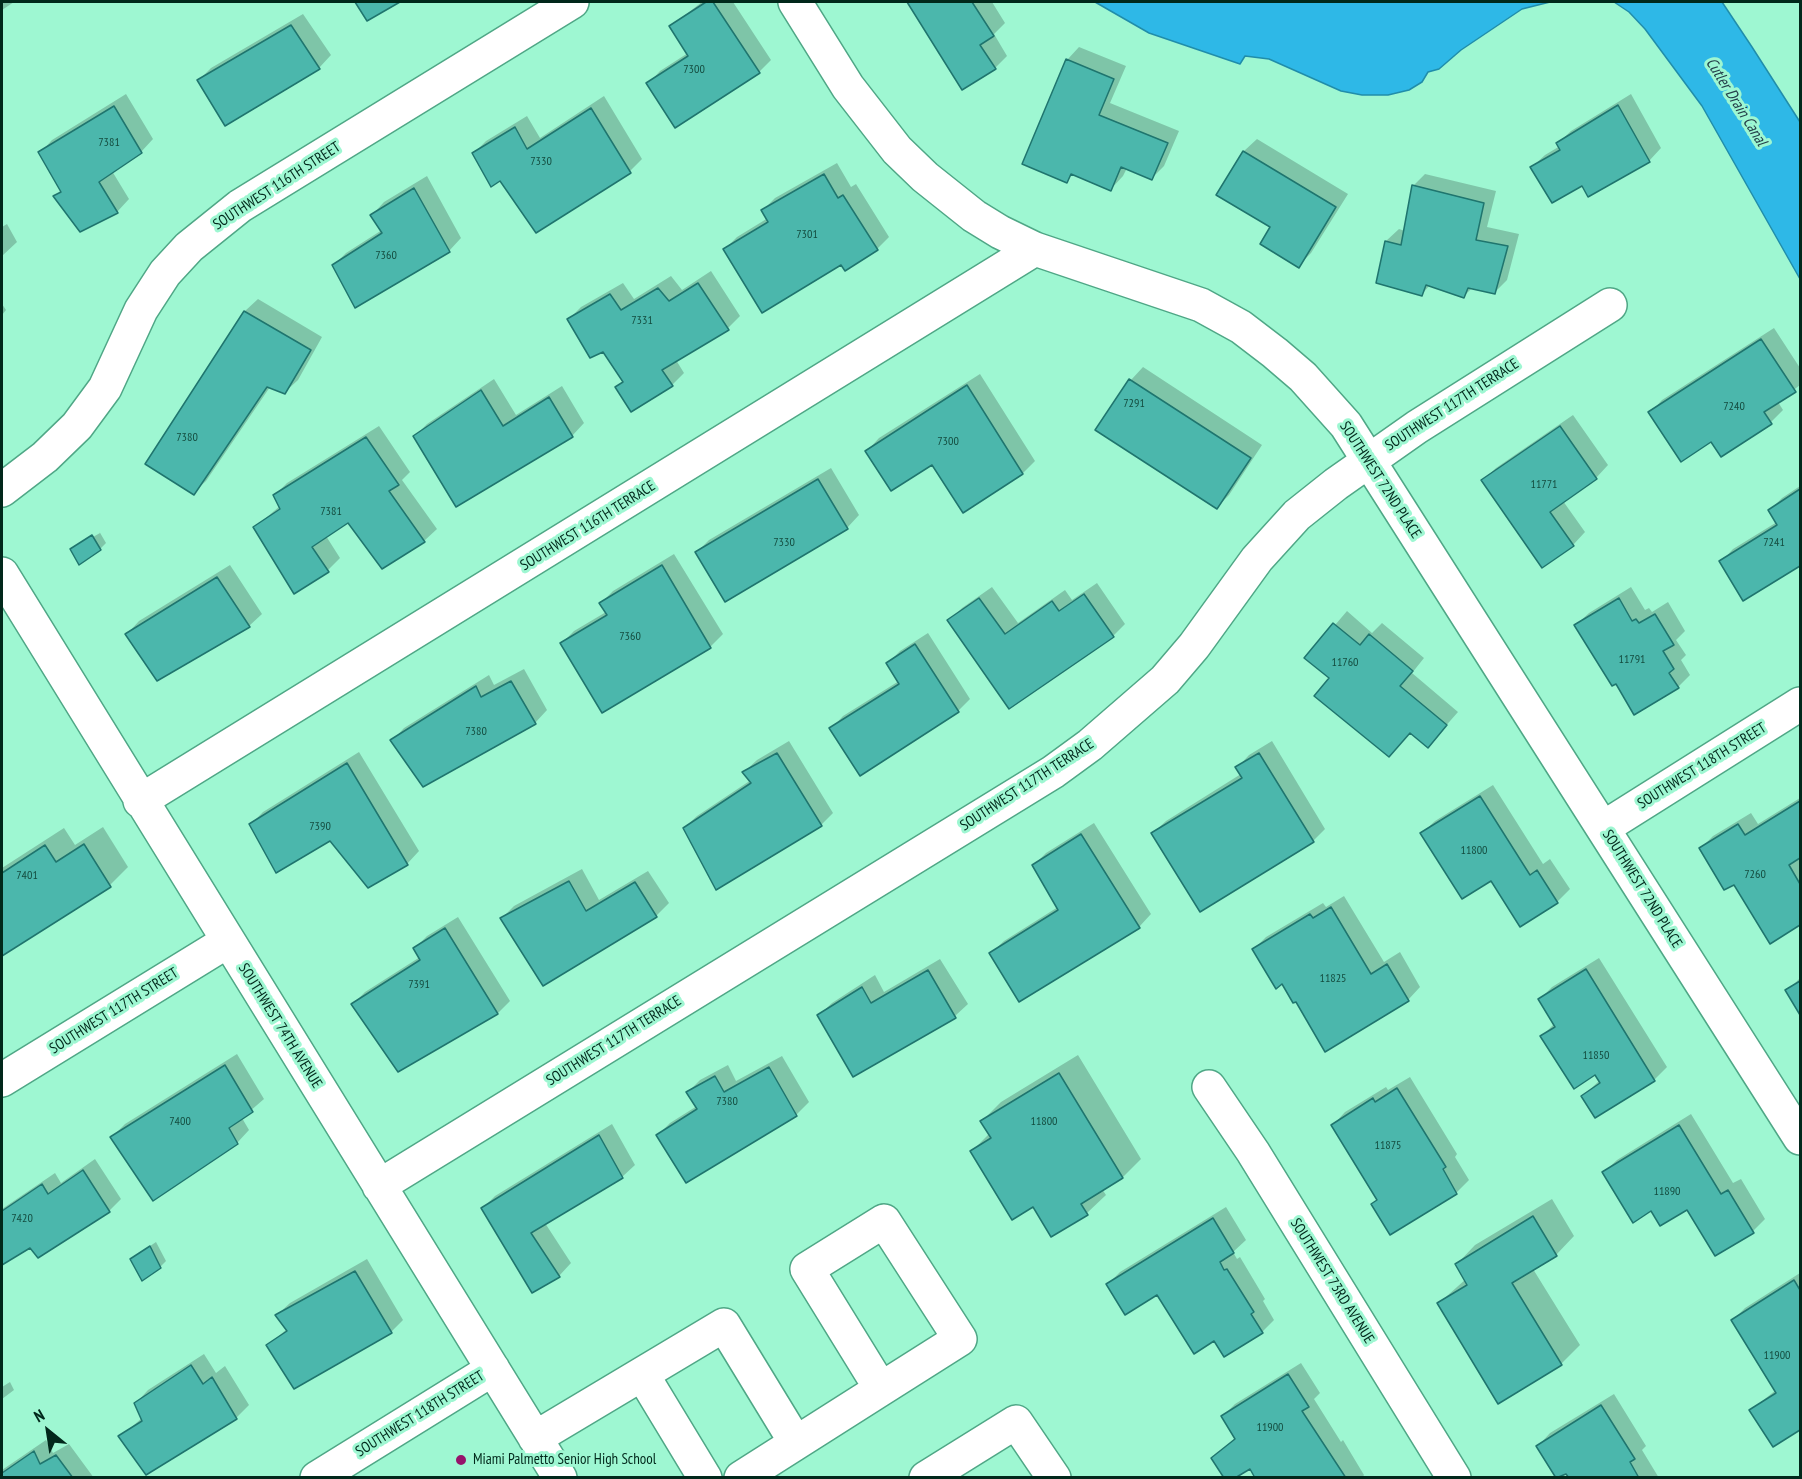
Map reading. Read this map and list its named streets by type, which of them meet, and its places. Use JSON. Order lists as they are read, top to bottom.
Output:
{
  "streets": {
    "street": [
      "SOUTHWEST 116TH STREET",
      "SOUTHWEST 117TH TERRACE",
      "SOUTHWEST 72ND PLACE",
      "SOUTHWEST 116TH TERRACE",
      "SOUTHWEST 118TH STREET",
      "SOUTHWEST 117TH STREET",
      "SOUTHWEST 74TH AVENUE",
      "SOUTHWEST 73RD AVENUE"
    ]
  },
  "crossings": [
    ["SOUTHWEST 117TH TERRACE", "SOUTHWEST 72ND PLACE"],
    ["SOUTHWEST 117TH TERRACE", "SOUTHWEST 74TH AVENUE"],
    ["SOUTHWEST 72ND PLACE", "SOUTHWEST 116TH TERRACE"],
    ["SOUTHWEST 72ND PLACE", "SOUTHWEST 118TH STREET"],
    ["SOUTHWEST 116TH TERRACE", "SOUTHWEST 74TH AVENUE"],
    ["SOUTHWEST 118TH STREET", "SOUTHWEST 74TH AVENUE"],
    ["SOUTHWEST 117TH STREET", "SOUTHWEST 74TH AVENUE"]
  ],
  "water": ["Cutler Drain Canal"],
  "places": ["Miami Palmetto Senior High School"],
  "house_numbers": [
    "7300",
    "7381",
    "7330",
    "7301",
    "7360",
    "7331",
    "7291",
    "7240",
    "7380",
    "7300",
    "11771",
    "7381",
    "7330",
    "7241",
    "7360",
    "11791",
    "11760",
    "7380",
    "7390",
    "11800",
    "7260",
    "7401",
    "11825",
    "7391",
    "11850",
    "7380",
    "7400",
    "11800",
    "11875",
    "11890",
    "7420",
    "11900",
    "11900"
  ],
  "north": "top left"
}
